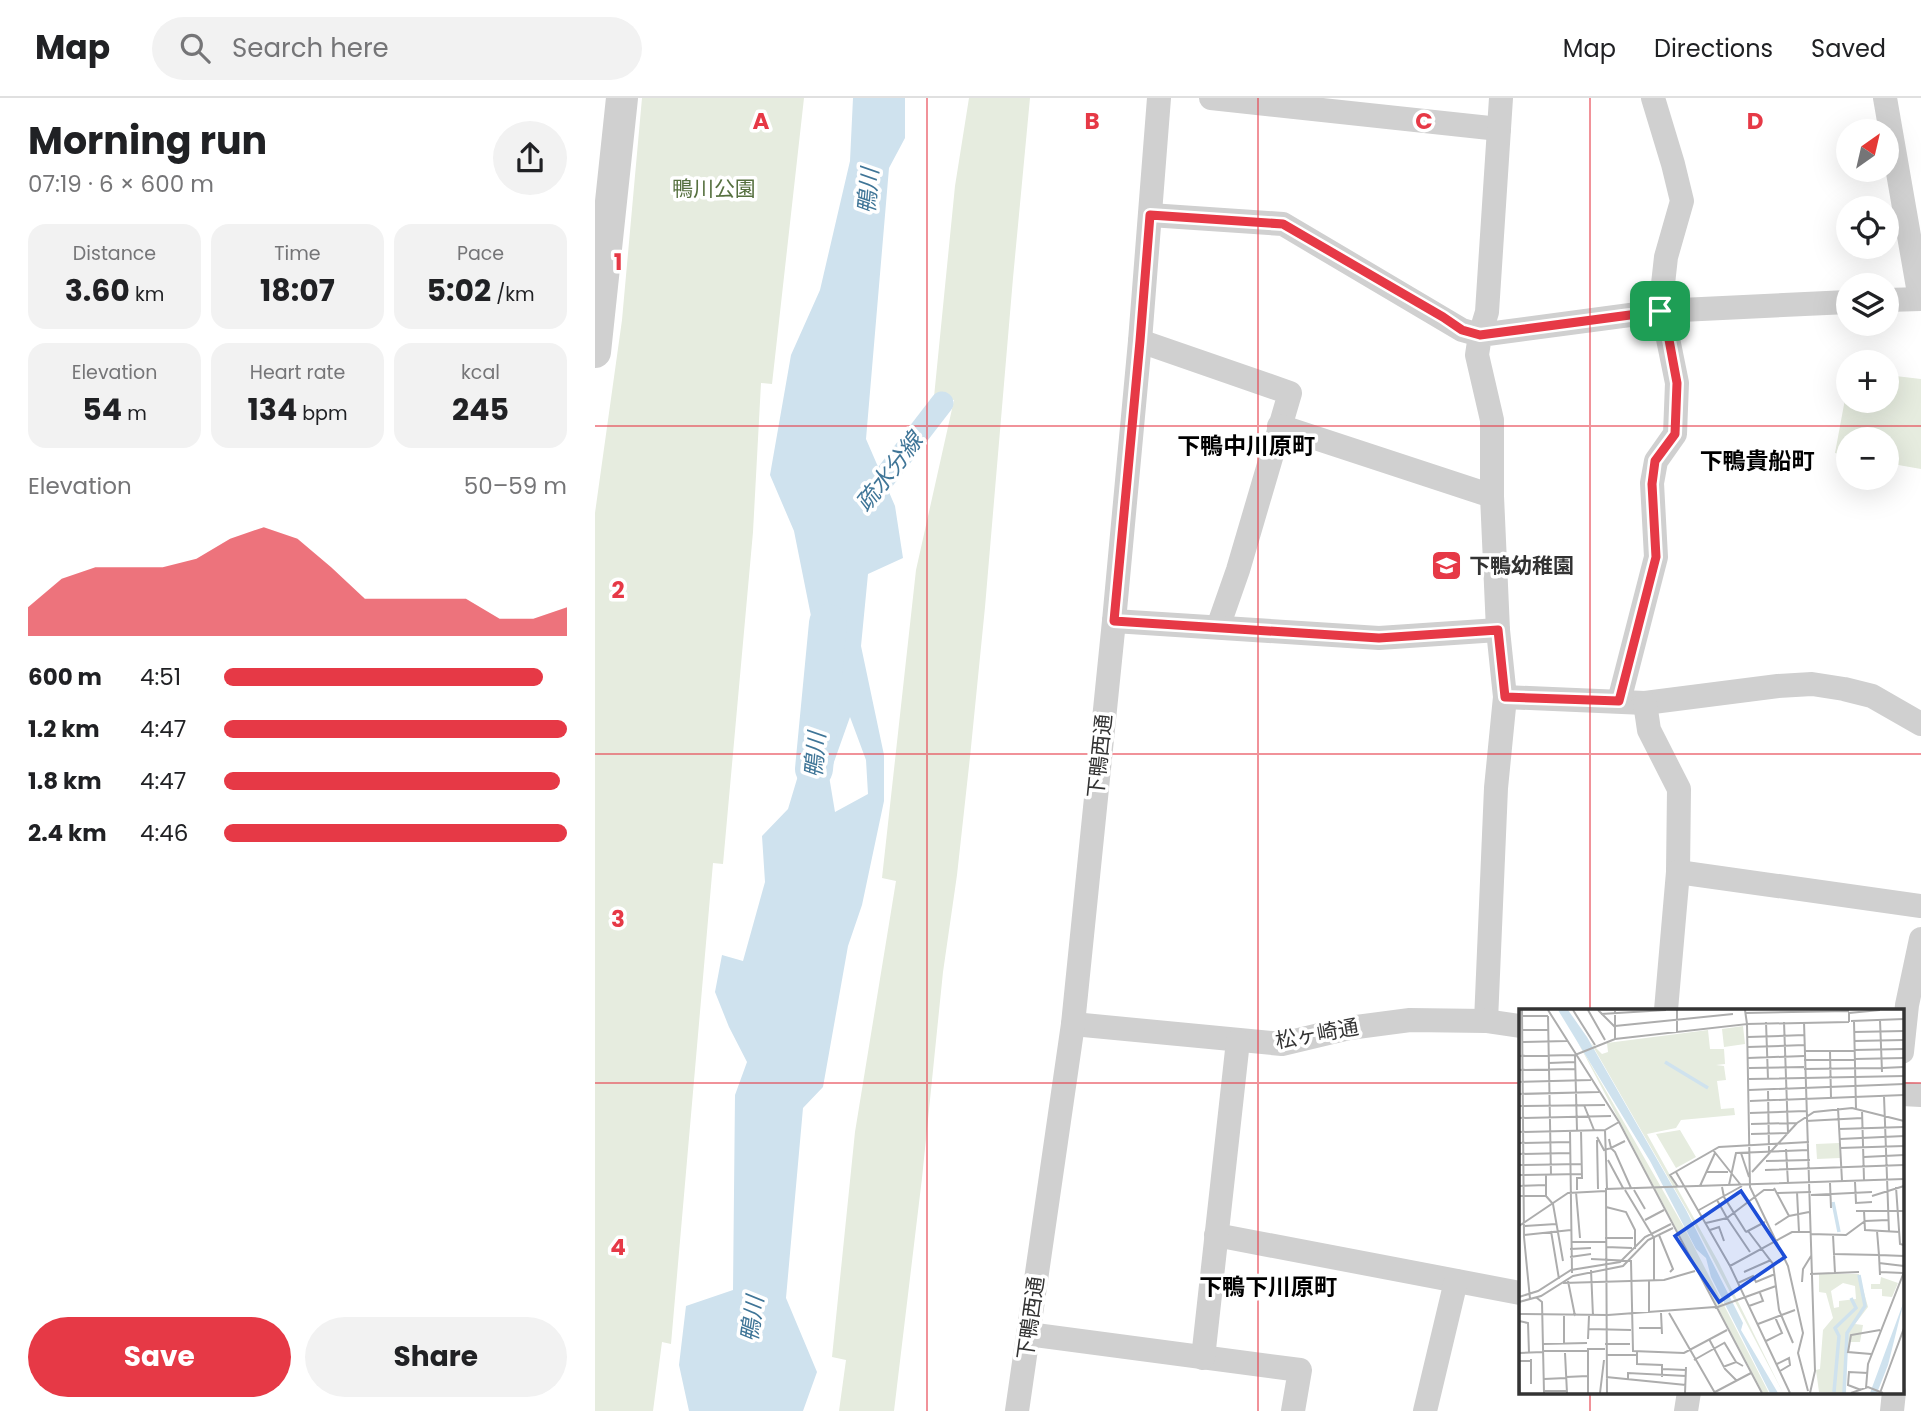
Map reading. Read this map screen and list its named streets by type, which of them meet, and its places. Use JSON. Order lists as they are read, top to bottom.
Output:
{
  "streets": {
    "street": ["下鴨西通", "松ヶ崎通"]
  },
  "crossings": [
    ["下鴨西通", "松ヶ崎通"]
  ],
  "districts": ["下鴨中川原町", "下鴨貴船町", "下鴨下川原町"],
  "water": ["鴨川", "疏水分線"],
  "parks": ["鴨川公園"],
  "places": {
    "school or university": ["下鴨幼稚園"]
  },
  "north": "top right",
  "page": {
    "header": "Map",
    "search": "Search here",
    "nav": ["Map", "Directions", "Saved"],
    "heading": ["Morning run", "07:19 · 6 × 600 m"],
    "map_buttons": ["+", "−"],
    "stats": [
      ["Distance", "3.60 km"],
      ["Time", "18:07"],
      ["Pace", "5:02 /km"],
      ["Elevation", "54 m"],
      ["Heart rate", "134 bpm"],
      ["kcal", "245"]
    ],
    "chart": ["Elevation", "50–59 m"],
    "list": [
      {
        "name": "600 m",
        "note": "4:51"
      },
      {
        "name": "1.2 km",
        "note": "4:47"
      },
      {
        "name": "1.8 km",
        "note": "4:47"
      },
      {
        "name": "2.4 km",
        "note": "4:46"
      }
    ],
    "buttons": ["Save", "Share"]
  },
  "grid": {
    "columns": [
      "A",
      "B",
      "C",
      "D"
    ],
    "rows": [
      "1",
      "2",
      "3",
      "4"
    ]
  }
}
